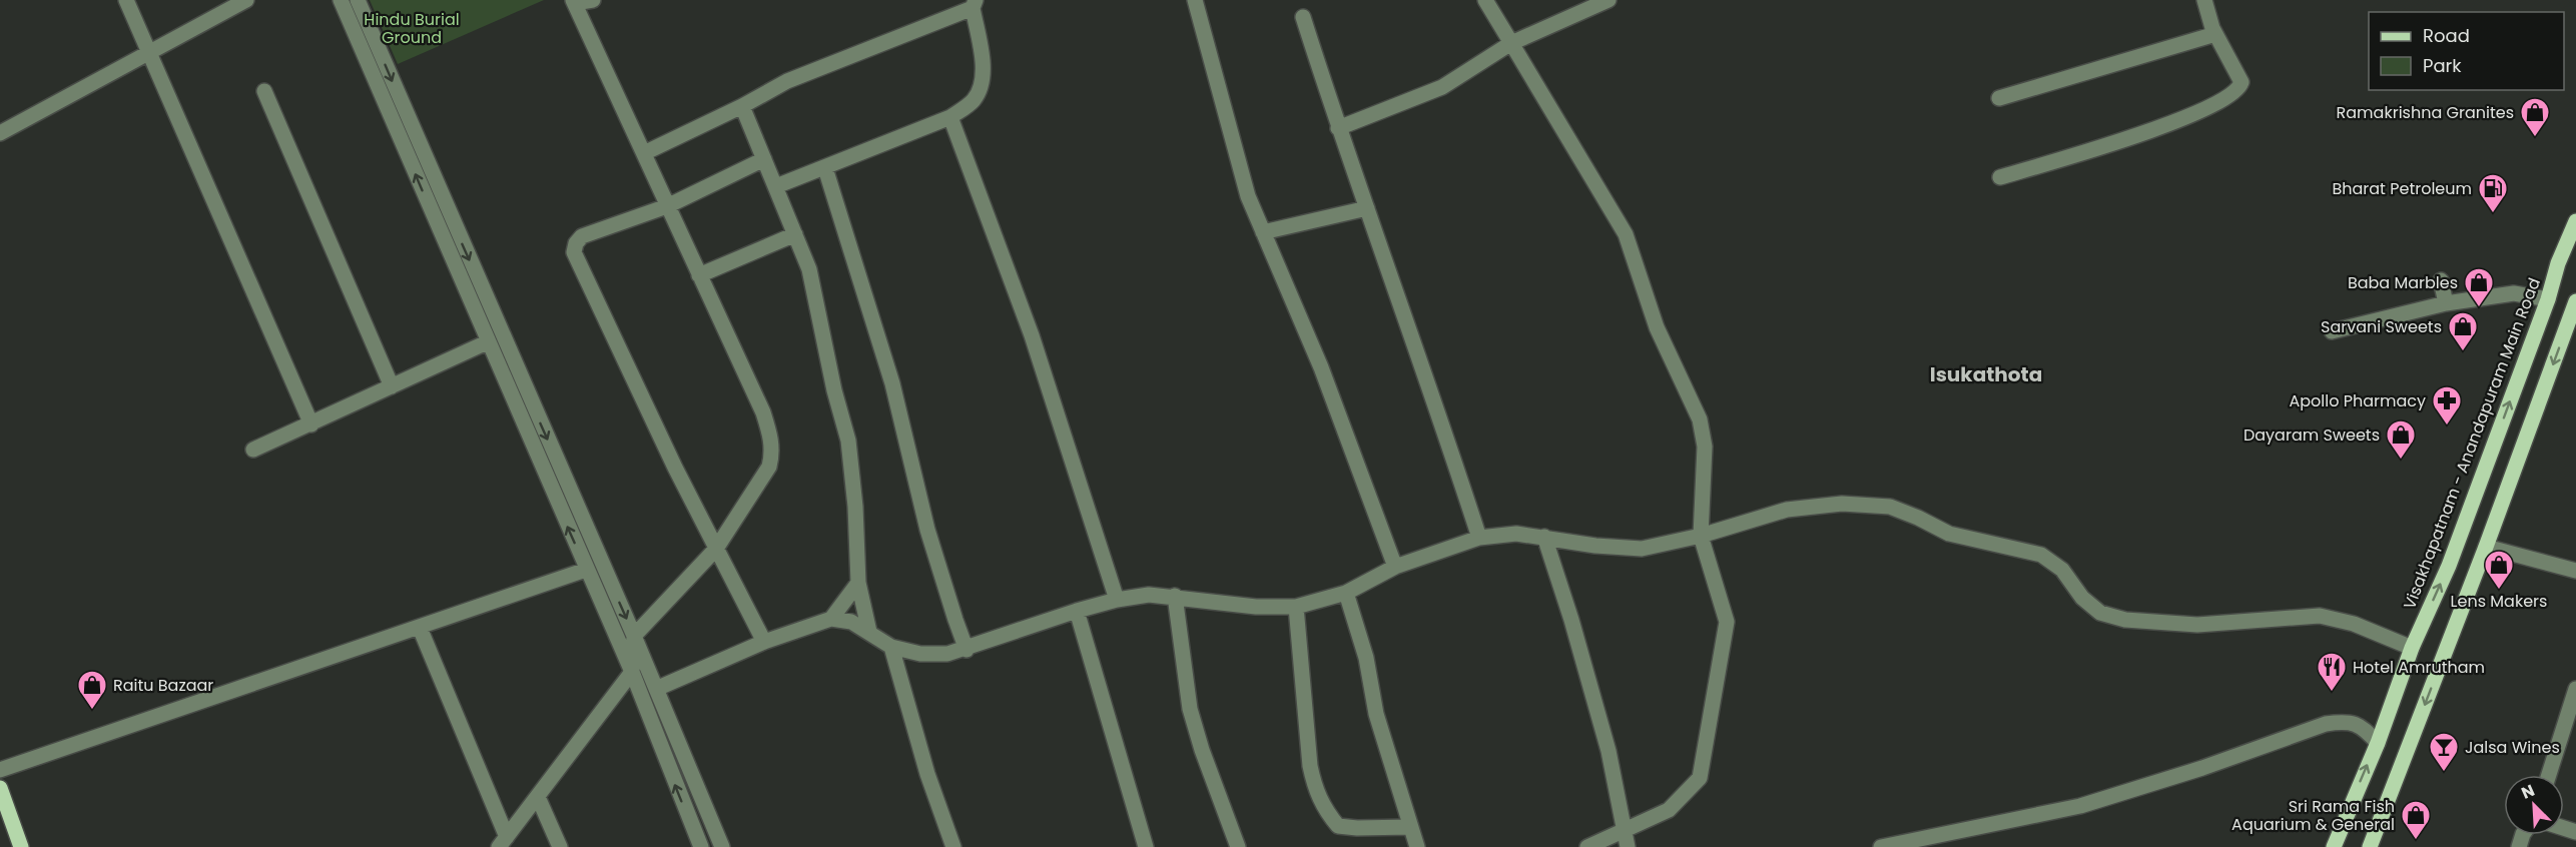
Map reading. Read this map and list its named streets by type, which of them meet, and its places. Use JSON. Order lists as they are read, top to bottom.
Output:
{
  "streets": {
    "main road": ["Visakhapatnam - Anandapuram Main Road"]
  },
  "districts": ["Isukathota"],
  "parks": ["Hindu Burial Ground"],
  "places": {
    "shop": [
      "Ramakrishna Granites",
      "Baba Marbles",
      "Sarvani Sweets",
      "Dayaram Sweets",
      "Lens Makers",
      "Raitu Bazaar",
      "Sri Rama Fish Aquarium & General"
    ],
    "fuel station": ["Bharat Petroleum"],
    "pharmacy": ["Apollo Pharmacy"],
    "restaurant": ["Hotel Amrutham"],
    "bar": ["Jalsa Wines"]
  },
  "legend": ["Road", "Park"],
  "north": "top left"
}
